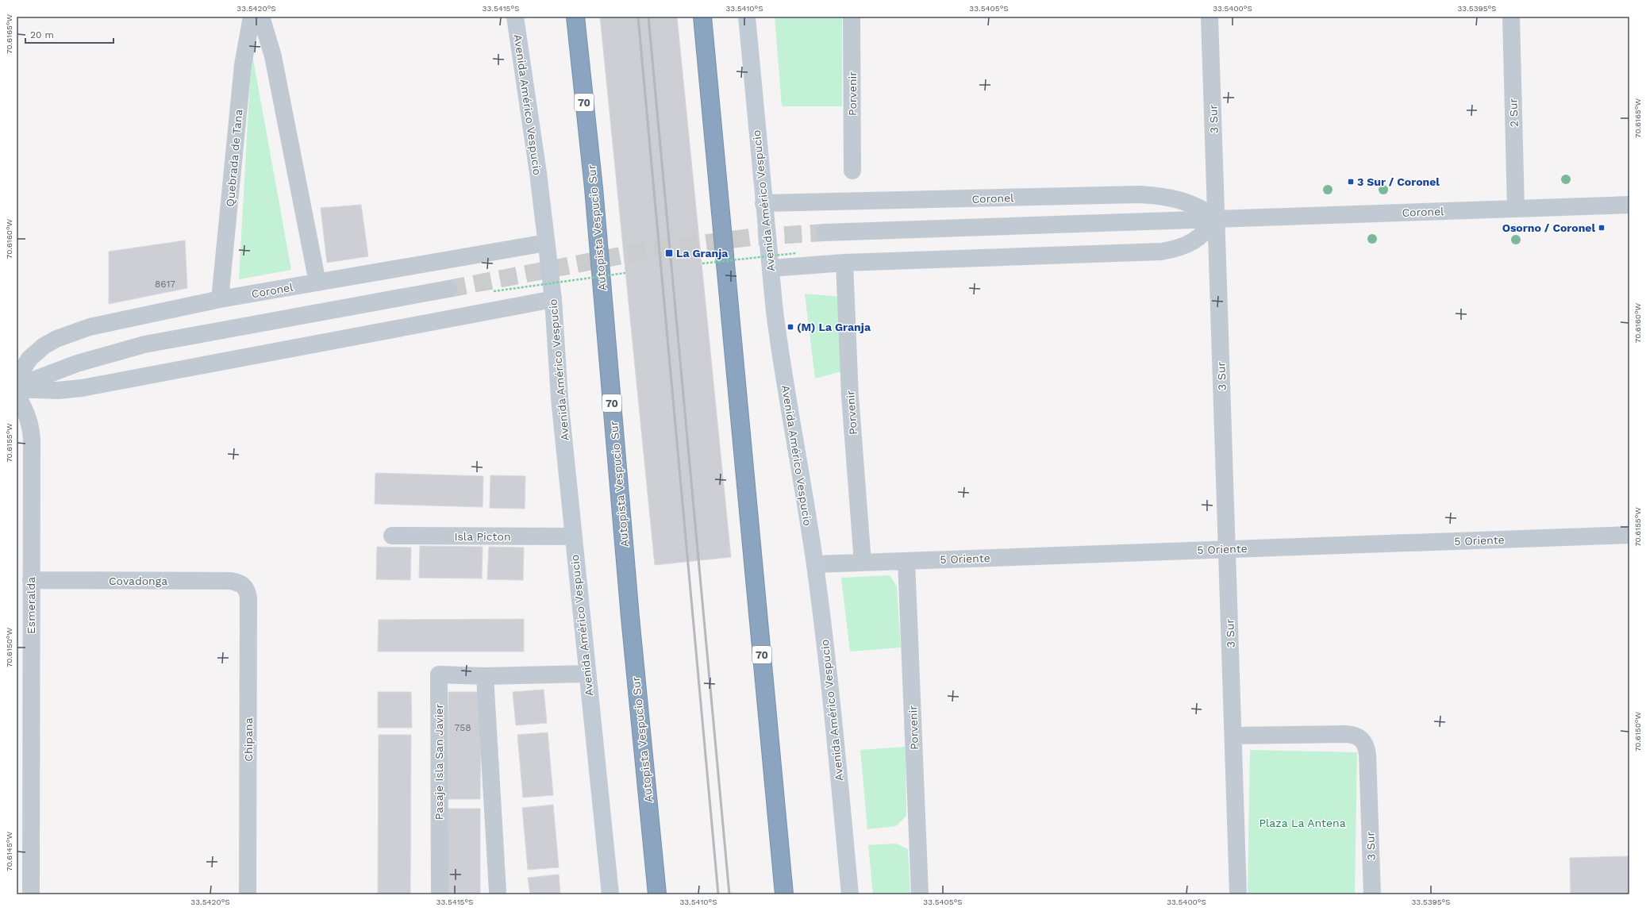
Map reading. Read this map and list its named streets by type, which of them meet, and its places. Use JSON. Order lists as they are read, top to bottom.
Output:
{
  "streets": {
    "highway": ["70", "Autopista Vespucio Sur"],
    "main road": ["Avenida Américo Vespucio"],
    "street": [
      "Porvenir",
      "2 Sur",
      "3 Sur",
      "Quebrada de Tana",
      "Coronel",
      "Isla Picton",
      "5 Oriente",
      "Covadonga",
      "Esmeralda",
      "Chipana",
      "Pasaje Isla San Javier"
    ]
  },
  "crossings": [
    ["Porvenir", "5 Oriente"],
    ["Avenida Américo Vespucio", "Coronel"],
    ["Avenida Américo Vespucio", "Isla Picton"],
    ["Avenida Américo Vespucio", "5 Oriente"],
    ["Avenida Américo Vespucio", "Pasaje Isla San Javier"],
    ["2 Sur", "Coronel"],
    ["3 Sur", "Coronel"],
    ["3 Sur", "5 Oriente"],
    ["Quebrada de Tana", "Coronel"],
    ["Covadonga", "Esmeralda"],
    ["Covadonga", "Chipana"]
  ],
  "parks": ["Plaza La Antena"],
  "places": {
    "transit": [
      "3 Sur / Coronel",
      "Osorno / Coronel",
      "La Granja",
      "(M) La Granja"
    ]
  },
  "house_numbers": ["8617", "758"],
  "scale_bar": "20 m",
  "coordinates": [
    "33.5420°S",
    "33.5415°S",
    "33.5410°S",
    "33.5405°S",
    "33.5400°S",
    "33.5395°S",
    "70.6165°W",
    "70.6160°W",
    "70.6155°W",
    "70.6150°W",
    "70.6145°W"
  ]
}
